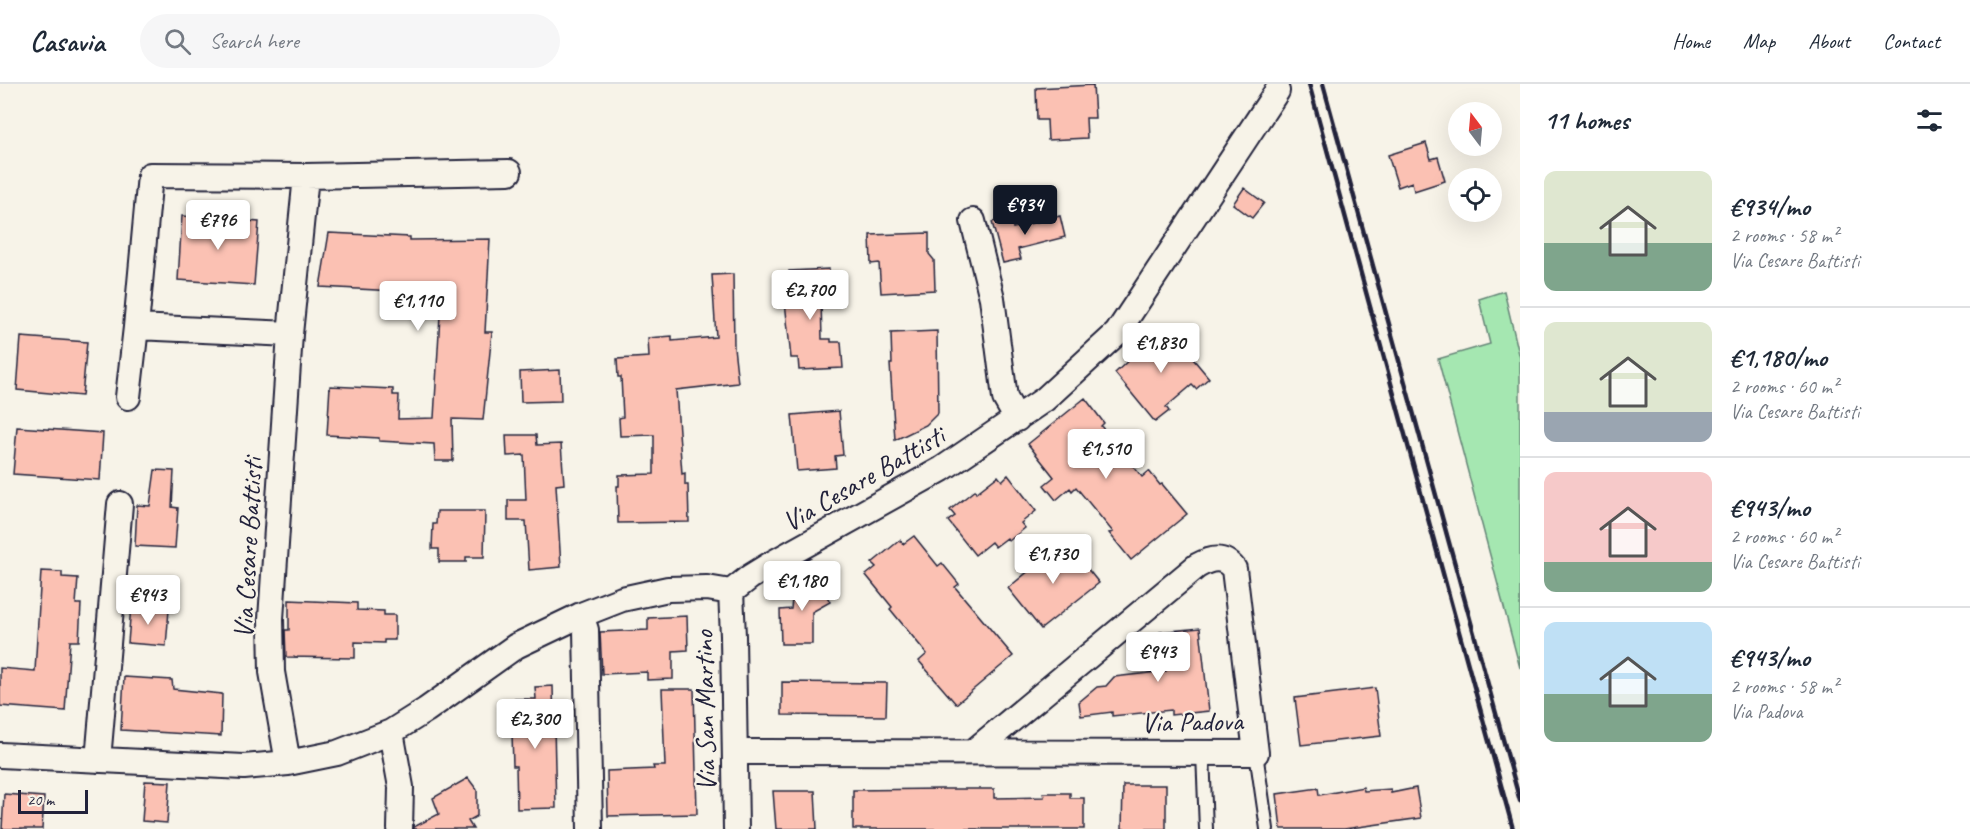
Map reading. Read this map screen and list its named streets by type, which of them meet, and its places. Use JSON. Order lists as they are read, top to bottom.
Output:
{
  "streets": {
    "street": ["Via Cesare Battisti", "Via San Martino", "Via Padova"]
  },
  "crossings": [
    ["Via Cesare Battisti", "Via San Martino"],
    ["Via San Martino", "Via Padova"]
  ],
  "scale_bar": "20 m",
  "north": "top",
  "page": {
    "header": "Casavia",
    "search": "Search here",
    "nav": [
      "Home",
      "Map",
      "About",
      "Contact"
    ],
    "heading": "11 homes",
    "list": [
      {
        "name": "€934/mo",
        "note": "2 rooms · 58 m² · Via Cesare Battisti"
      },
      {
        "name": "€1,180/mo",
        "note": "2 rooms · 60 m² · Via Cesare Battisti"
      },
      {
        "name": "€943/mo",
        "note": "2 rooms · 60 m² · Via Cesare Battisti"
      },
      {
        "name": "€943/mo",
        "note": "2 rooms · 58 m² · Via Padova"
      }
    ],
    "price": [
      "€934",
      "€796",
      "€2,700",
      "€1,110",
      "€1,830",
      "€1,510",
      "€1,730",
      "€1,180",
      "€943",
      "€943",
      "€2,300"
    ],
    "scale": "20 m"
  }
}
